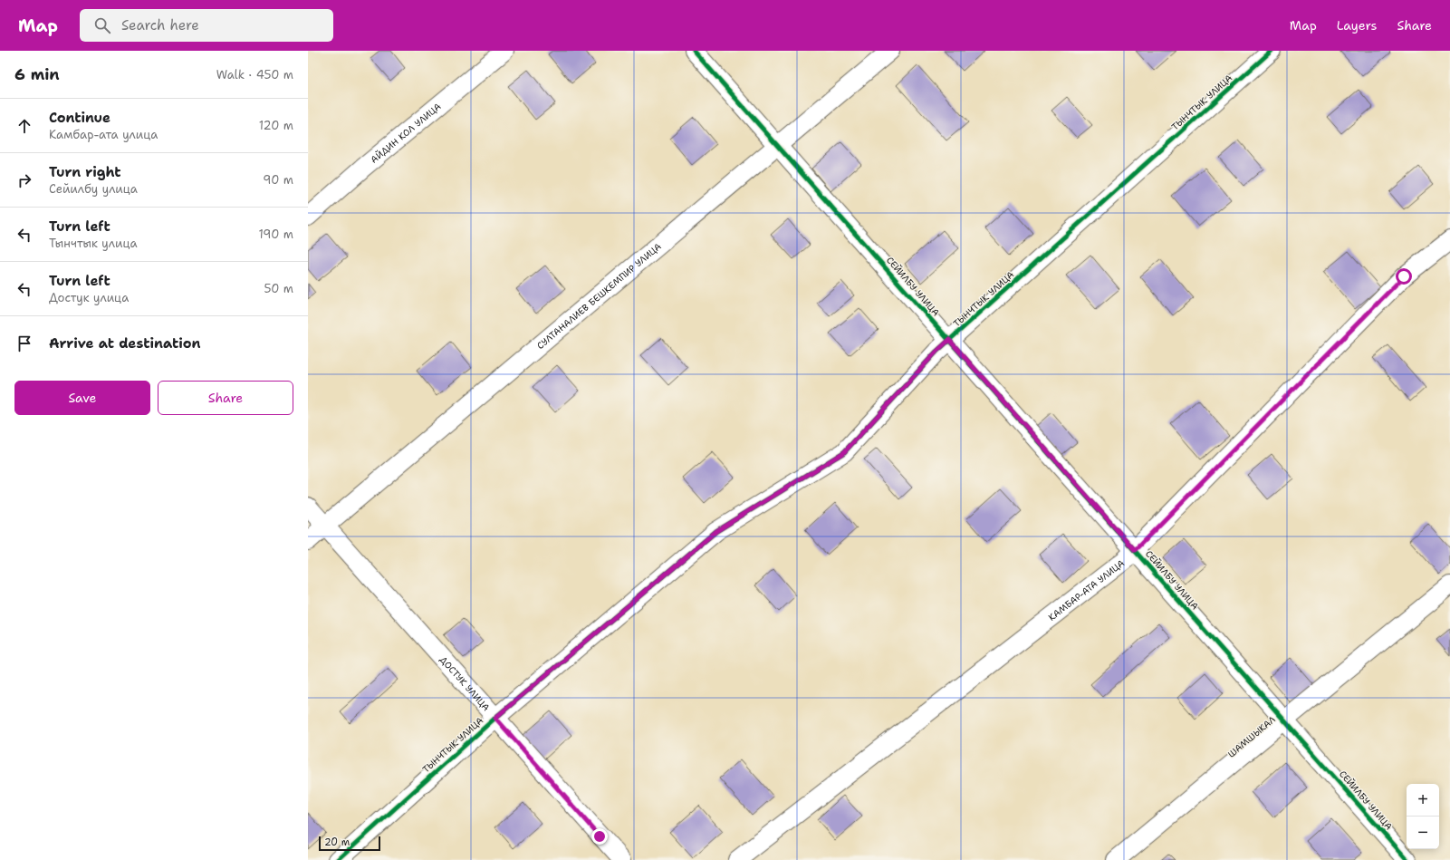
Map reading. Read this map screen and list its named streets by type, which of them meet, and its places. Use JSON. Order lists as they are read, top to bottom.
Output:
{
  "streets": {
    "street": [
      "ТЫНЧТЫК УЛИЦА",
      "АЙДИН КОЛ УЛИЦА",
      "СЕЙИЛБУ УЛИЦА",
      "СУЛТАНАЛИЕВ БЕШКЕМПИР УЛИЦА",
      "КАМБАР-АТА УЛИЦА",
      "ДОСТУК УЛИЦА",
      "ШАМШЫКАЛ"
    ]
  },
  "crossings": [
    ["ТЫНЧТЫК УЛИЦА", "СЕЙИЛБУ УЛИЦА"],
    ["ТЫНЧТЫК УЛИЦА", "ДОСТУК УЛИЦА"],
    ["СЕЙИЛБУ УЛИЦА", "СУЛТАНАЛИЕВ БЕШКЕМПИР УЛИЦА"],
    ["СЕЙИЛБУ УЛИЦА", "КАМБАР-АТА УЛИЦА"],
    ["СЕЙИЛБУ УЛИЦА", "ШАМШЫКАЛ"],
    ["СУЛТАНАЛИЕВ БЕШКЕМПИР УЛИЦА", "ДОСТУК УЛИЦА"]
  ],
  "scale_bar": "20 m",
  "page": {
    "header": "Map",
    "search": "Search here",
    "nav": ["Map", "Layers", "Share"],
    "heading": ["6 min", "Walk · 450 m"],
    "list": [
      ["Continue", "Камбар-ата улица", "120 m"],
      ["Turn right", "Сейилбу улица", "90 m"],
      ["Turn left", "Тынчтык улица", "190 m"],
      ["Turn left", "Достук улица", "50 m"],
      "Arrive at destination"
    ],
    "buttons": ["Save", "Share"],
    "map_buttons": ["+", "−"],
    "scale": "20 m"
  }
}
